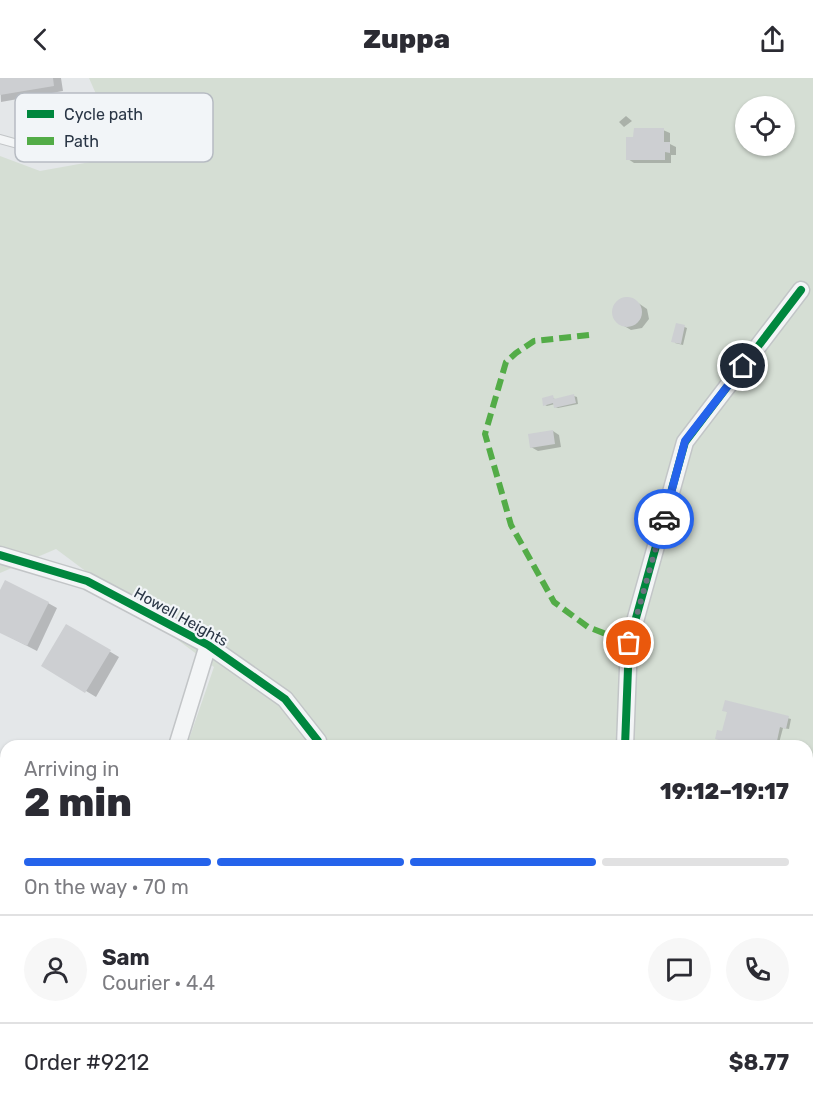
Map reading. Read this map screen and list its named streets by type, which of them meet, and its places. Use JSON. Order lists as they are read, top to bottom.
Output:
{
  "streets": {
    "street": ["Howell Heights"]
  },
  "legend": ["Cycle path", "Path"],
  "page": {
    "header": "Zuppa",
    "heading": ["2 min", "Arriving in", "19:12–19:17"],
    "panel": [
      "Sam",
      "Courier · 4.4",
      "Order #9212",
      "$8.77"
    ],
    "bar": "On the way · 70 m"
  }
}
